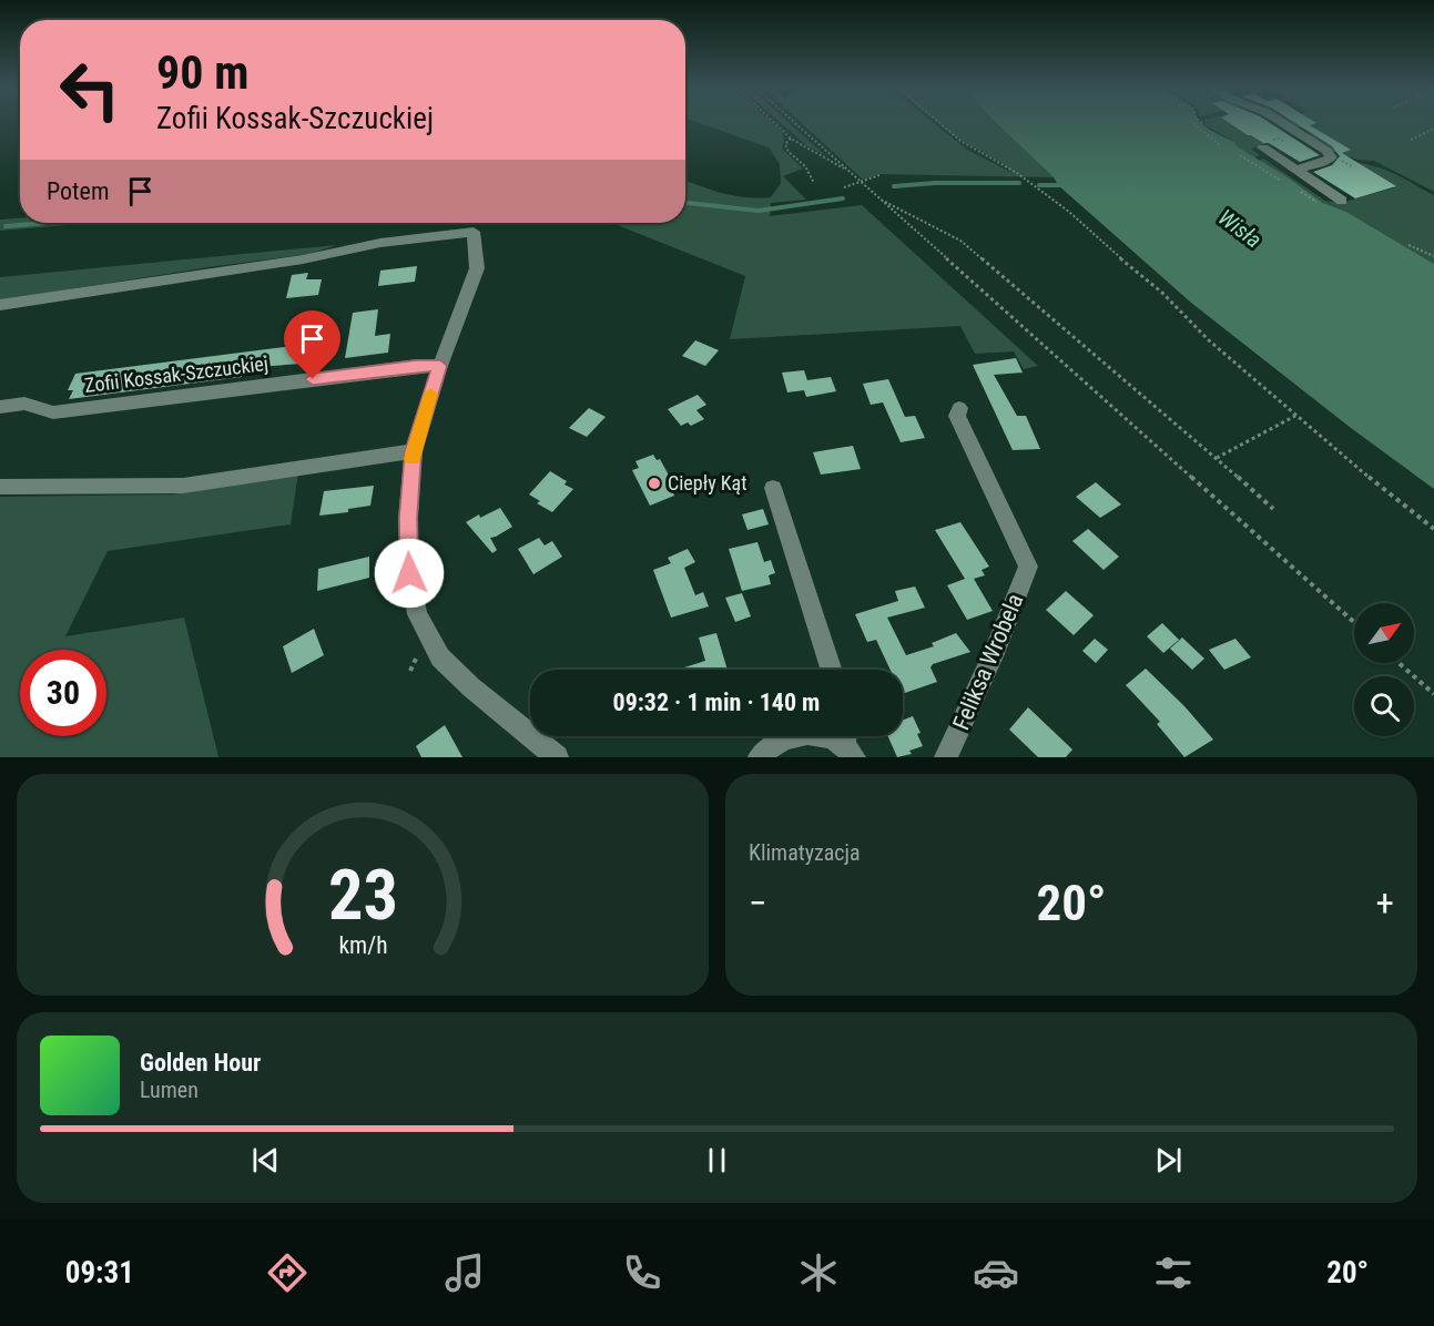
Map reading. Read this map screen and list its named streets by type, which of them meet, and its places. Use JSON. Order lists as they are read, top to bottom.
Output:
{
  "streets": {
    "street": ["Zofii Kossak-Szczuckiej", "Feliksa Wrobela"]
  },
  "water": ["Wisła"],
  "places": ["Ciepły Kąt"],
  "north": "top right",
  "page": {
    "turn": ["90 m", "Zofii Kossak-Szczuckiej"],
    "then": "Potem",
    "limit": "30",
    "trip": "09:32 · 1 min · 140 m",
    "tile": "Klimatyzacja",
    "heat": ["−", "20°", "+"],
    "song": ["Golden Hour", "Lumen"],
    "tabs": ["09:31", "20°"],
    "gauge": ["23", "km/h"]
  }
}
